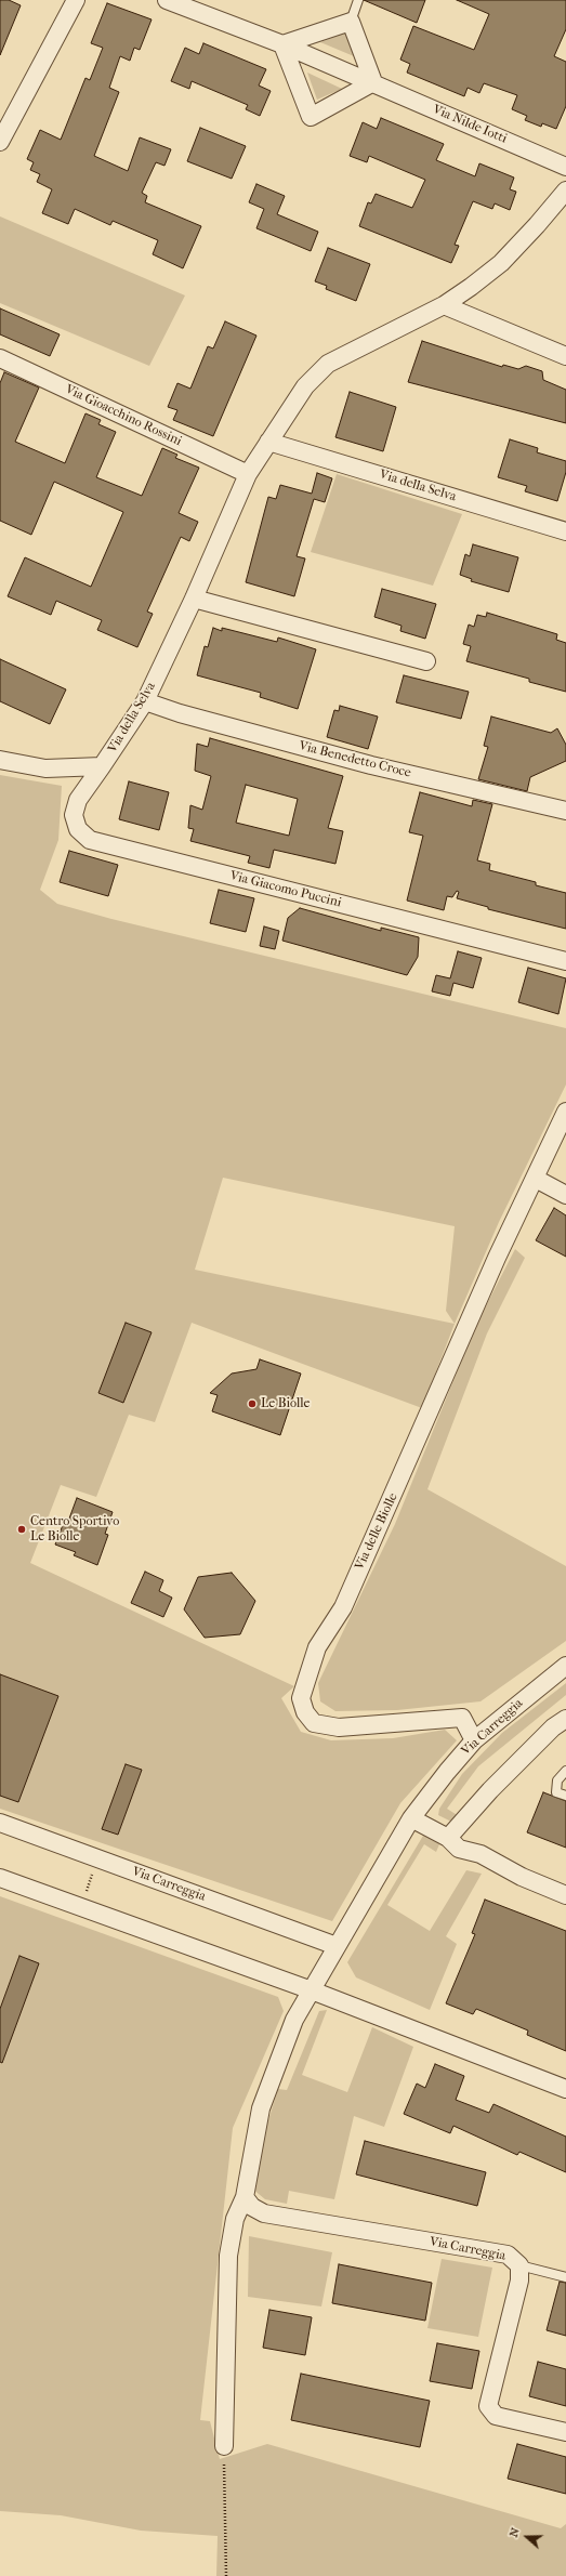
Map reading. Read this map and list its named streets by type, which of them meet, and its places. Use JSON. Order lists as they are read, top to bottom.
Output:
{
  "streets": {
    "street": [
      "Via Nilde Iotti",
      "Via Gioacchino Rossini",
      "Via della Selva",
      "Via Benedetto Croce",
      "Via Giacomo Puccini",
      "Via delle Biolle",
      "Via Carreggia"
    ]
  },
  "crossings": [
    ["Via Gioacchino Rossini", "Via della Selva"],
    ["Via della Selva", "Via Benedetto Croce"],
    ["Via della Selva", "Via Giacomo Puccini"],
    ["Via delle Biolle", "Via Carreggia"]
  ],
  "places": ["Le Biolle", "Centro Sportivo Le Biolle"],
  "north": "left"
}
